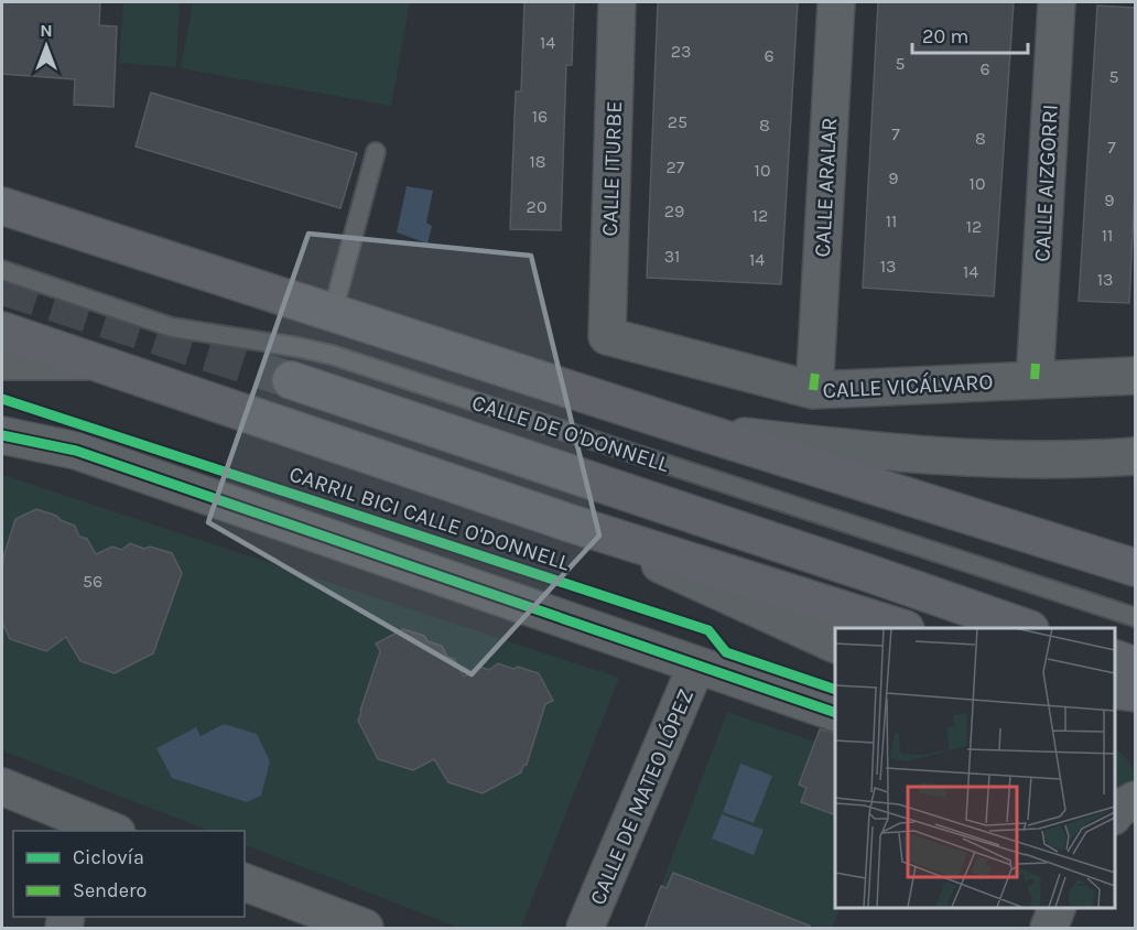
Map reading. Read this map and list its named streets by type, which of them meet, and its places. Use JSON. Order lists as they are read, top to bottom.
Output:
{
  "streets": {
    "main road": ["CALLE DE O'DONNELL"],
    "street": [
      "CALLE ITURBE",
      "CALLE AIZGORRI",
      "CALLE ARALAR",
      "CALLE VICÁLVARO",
      "CALLE DE MATEO LÓPEZ"
    ],
    "cycle path": ["CARRIL BICI CALLE O'DONNELL"]
  },
  "crossings": [
    ["CALLE ITURBE", "CALLE VICÁLVARO"]
  ],
  "house_numbers": [
    "14",
    "23",
    "6",
    "5",
    "6",
    "5",
    "16",
    "25",
    "8",
    "7",
    "8",
    "7",
    "18",
    "27",
    "10",
    "9",
    "10",
    "9",
    "20",
    "29",
    "12",
    "11",
    "12",
    "11",
    "31",
    "14",
    "13",
    "14",
    "13",
    "56"
  ],
  "legend": ["Ciclovía", "Sendero"],
  "scale_bar": "20 m",
  "north": "top"
}
